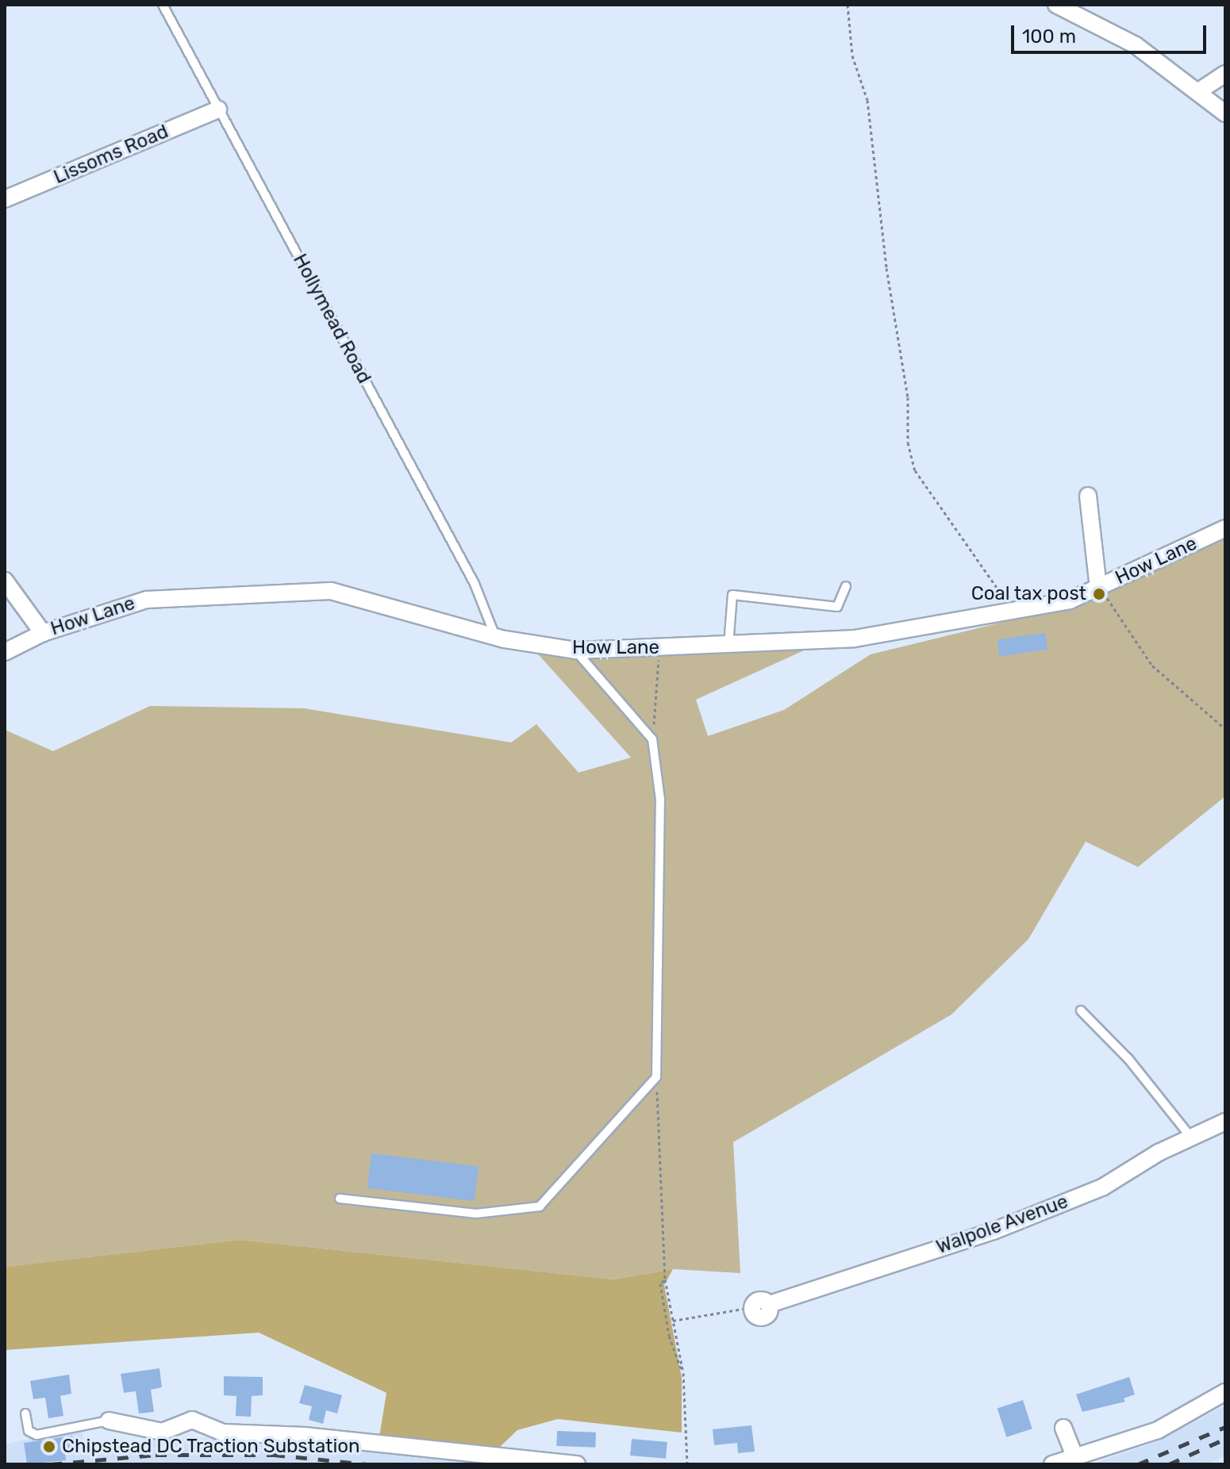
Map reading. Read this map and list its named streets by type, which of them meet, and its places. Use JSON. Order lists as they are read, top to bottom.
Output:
{
  "streets": {
    "street": ["Lissoms Road", "How Lane", "Walpole Avenue"],
    "lane": ["Hollymead Road"]
  },
  "crossings": [
    ["Lissoms Road", "Hollymead Road"],
    ["Hollymead Road", "How Lane"]
  ],
  "places": ["Coal tax post", "Chipstead DC Traction Substation"],
  "scale_bar": "100 m"
}
